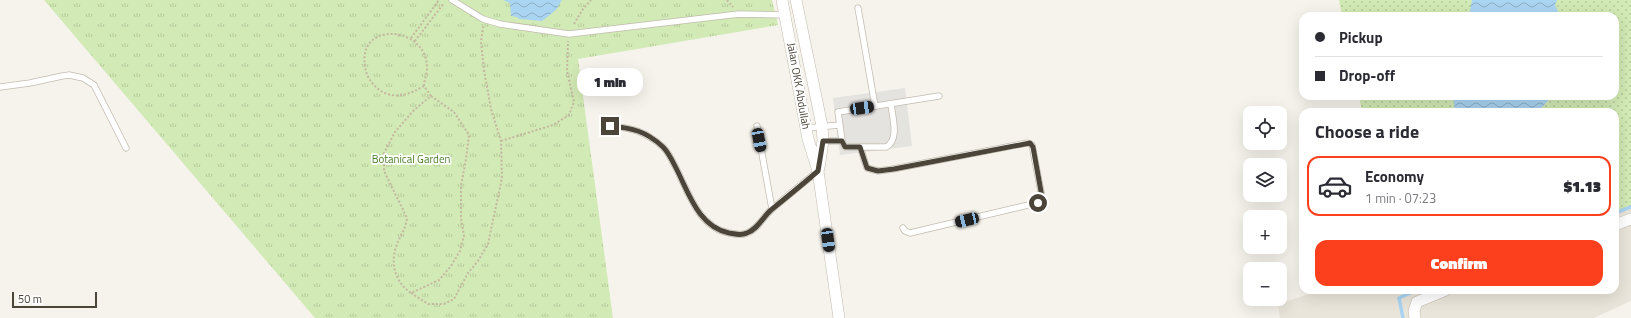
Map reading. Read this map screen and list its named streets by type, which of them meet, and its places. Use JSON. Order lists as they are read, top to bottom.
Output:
{
  "streets": {
    "street": ["Jalan OKK Abdullah"]
  },
  "parks": ["Botanical Garden"],
  "scale_bar": "50 m",
  "page": {
    "banner": ["Pickup", "Drop-off"],
    "bubble": "1 min",
    "map_buttons": ["+", "−"],
    "heading": "Choose a ride",
    "list": [
      {
        "name": "Economy",
        "note": "1 min · 07:23",
        "value": "$1.13"
      }
    ],
    "buttons": "Confirm",
    "scale": "50 m"
  }
}
